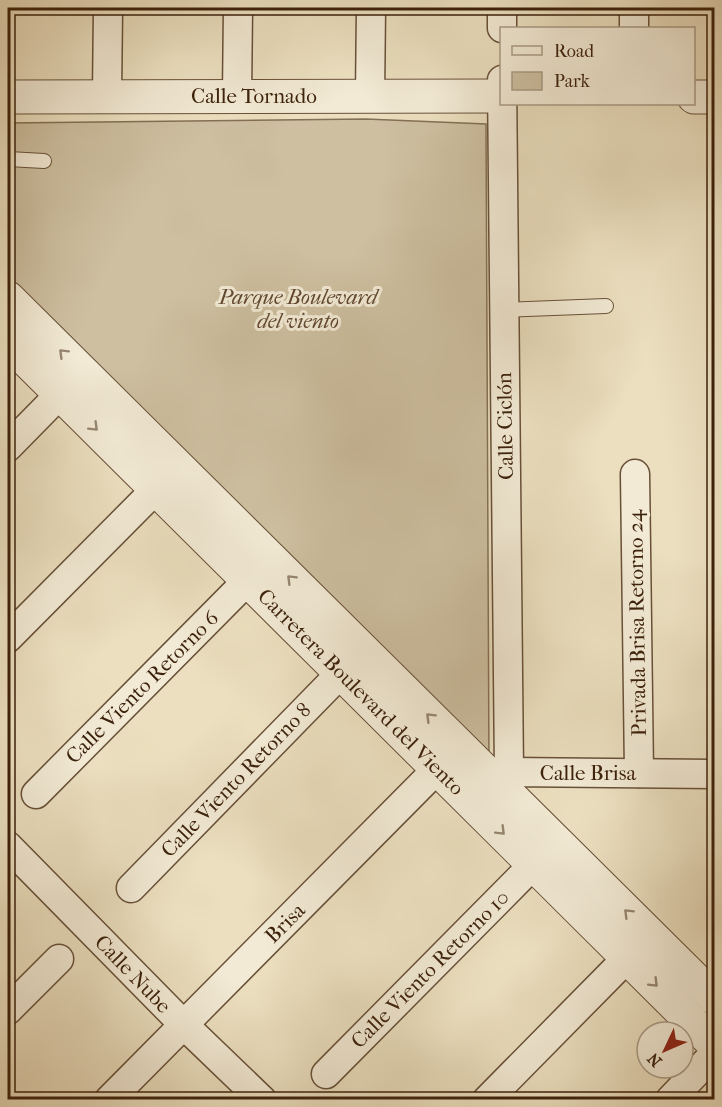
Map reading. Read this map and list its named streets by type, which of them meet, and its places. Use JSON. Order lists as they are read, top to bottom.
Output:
{
  "streets": {
    "street": [
      "Calle Tornado",
      "Calle Ciclón",
      "Privada Brisa Retorno 24",
      "Calle Viento Retorno 6",
      "Carretera Boulevard del Viento",
      "Calle Brisa",
      "Calle Viento Retorno 8",
      "Brisa",
      "Calle Viento Retorno 10",
      "Calle Nube"
    ]
  },
  "crossings": [
    ["Calle Ciclón", "Carretera Boulevard del Viento"],
    ["Calle Ciclón", "Calle Brisa"],
    ["Privada Brisa Retorno 24", "Calle Brisa"],
    ["Calle Viento Retorno 6", "Carretera Boulevard del Viento"],
    ["Carretera Boulevard del Viento", "Calle Brisa"],
    ["Carretera Boulevard del Viento", "Calle Viento Retorno 8"],
    ["Carretera Boulevard del Viento", "Brisa"],
    ["Carretera Boulevard del Viento", "Calle Viento Retorno 10"],
    ["Brisa", "Calle Nube"]
  ],
  "parks": ["Parque Boulevard del viento"],
  "legend": ["Road", "Park"],
  "north": "bottom left"
}
